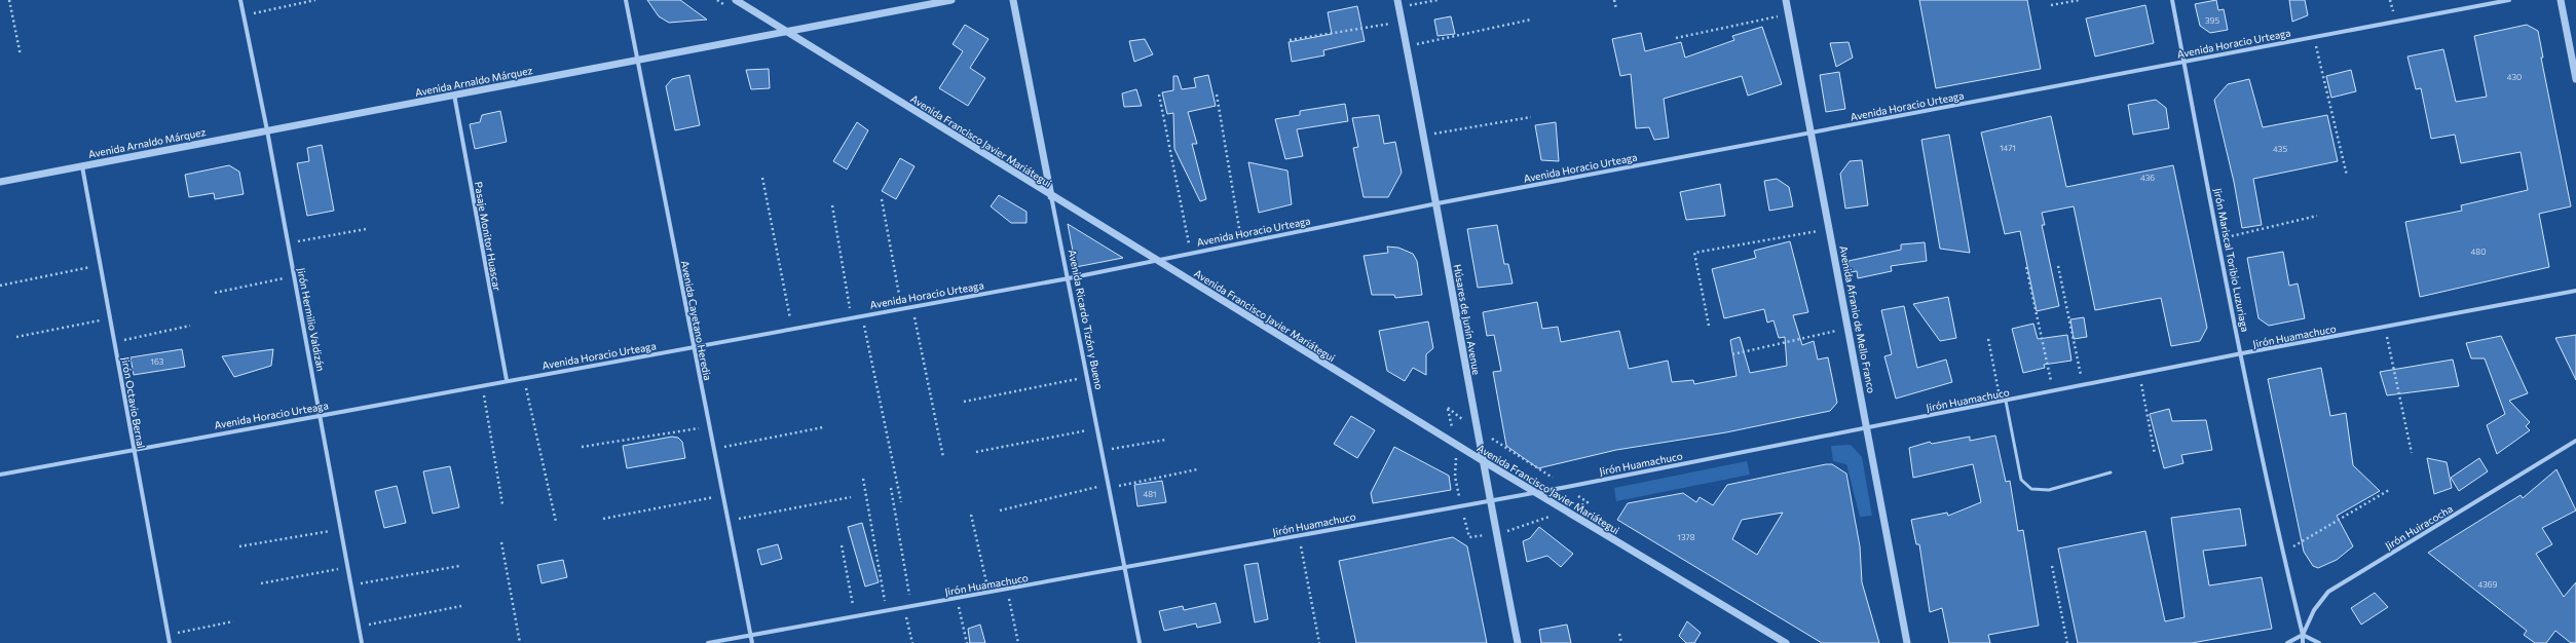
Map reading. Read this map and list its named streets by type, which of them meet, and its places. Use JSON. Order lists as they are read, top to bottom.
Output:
{
  "streets": {
    "street": [
      "Avenida Horacio Urteaga",
      "Avenida Arnaldo Márquez",
      "Avenida Francisco Javier Mariátegui",
      "Pasaje Monitor Huascar",
      "Jirón Mariscal Toribio Luzuriaga",
      "Jirón Hermilio Valdizán",
      "Avenida Ricardo Tizón y Bueno",
      "Húsares de Junín Avenue",
      "Avenida Afranio de Mello Franco",
      "Avenida Cayetano Heredia",
      "Jirón Huamachuco",
      "Jirón Octavio Bernal",
      "Jirón Huiracocha"
    ]
  },
  "crossings": [
    ["Avenida Horacio Urteaga", "Avenida Francisco Javier Mariátegui"],
    ["Avenida Horacio Urteaga", "Pasaje Monitor Huascar"],
    ["Avenida Horacio Urteaga", "Jirón Mariscal Toribio Luzuriaga"],
    ["Avenida Horacio Urteaga", "Jirón Hermilio Valdizán"],
    ["Avenida Horacio Urteaga", "Avenida Ricardo Tizón y Bueno"],
    ["Avenida Horacio Urteaga", "Húsares de Junín Avenue"],
    ["Avenida Horacio Urteaga", "Avenida Afranio de Mello Franco"],
    ["Avenida Horacio Urteaga", "Avenida Cayetano Heredia"],
    ["Avenida Horacio Urteaga", "Jirón Octavio Bernal"],
    ["Avenida Arnaldo Márquez", "Avenida Francisco Javier Mariátegui"],
    ["Avenida Arnaldo Márquez", "Pasaje Monitor Huascar"],
    ["Avenida Arnaldo Márquez", "Jirón Hermilio Valdizán"],
    ["Avenida Arnaldo Márquez", "Avenida Cayetano Heredia"],
    ["Avenida Arnaldo Márquez", "Jirón Octavio Bernal"],
    ["Avenida Francisco Javier Mariátegui", "Avenida Ricardo Tizón y Bueno"],
    ["Avenida Francisco Javier Mariátegui", "Húsares de Junín Avenue"],
    ["Avenida Francisco Javier Mariátegui", "Jirón Huamachuco"],
    ["Jirón Mariscal Toribio Luzuriaga", "Jirón Huamachuco"],
    ["Jirón Mariscal Toribio Luzuriaga", "Jirón Huiracocha"],
    ["Avenida Ricardo Tizón y Bueno", "Jirón Huamachuco"],
    ["Húsares de Junín Avenue", "Jirón Huamachuco"],
    ["Avenida Afranio de Mello Franco", "Jirón Huamachuco"],
    ["Avenida Cayetano Heredia", "Jirón Huamachuco"]
  ],
  "house_numbers": [
    "395",
    "430",
    "1471",
    "435",
    "436",
    "480",
    "163",
    "481",
    "1378",
    "4369"
  ]
}
